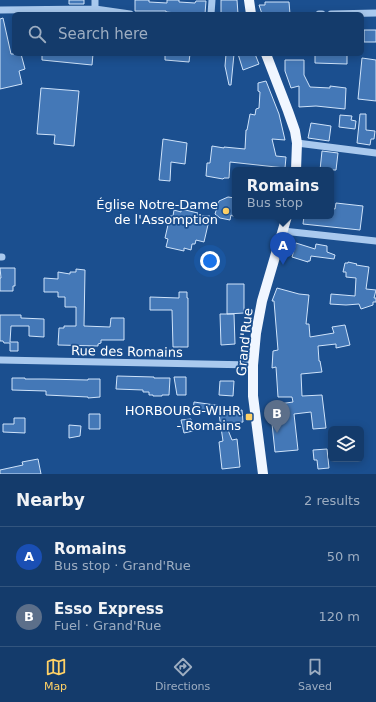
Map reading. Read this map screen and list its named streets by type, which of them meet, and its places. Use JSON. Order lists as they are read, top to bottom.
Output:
{
  "streets": {
    "main road": ["Grand'Rue"],
    "street": ["Rue des Romains"]
  },
  "crossings": [
    ["Grand'Rue", "Rue des Romains"]
  ],
  "places": {
    "other": ["Église Notre-Dame de l'Assomption"],
    "transit": ["HORBOURG-WIHR - Romains"]
  },
  "page": {
    "search": "Search here",
    "popup": ["Romains", "Bus stop"],
    "pins": ["A", "B"],
    "heading": ["Nearby", "2 results"],
    "list": [
      {
        "mark": "A",
        "name": "Romains",
        "note": "Bus stop · Grand'Rue",
        "value": "50 m"
      },
      {
        "mark": "B",
        "name": "Esso Express",
        "note": "Fuel · Grand'Rue",
        "value": "120 m"
      }
    ],
    "nav": ["Map", "Directions", "Saved"]
  }
}
